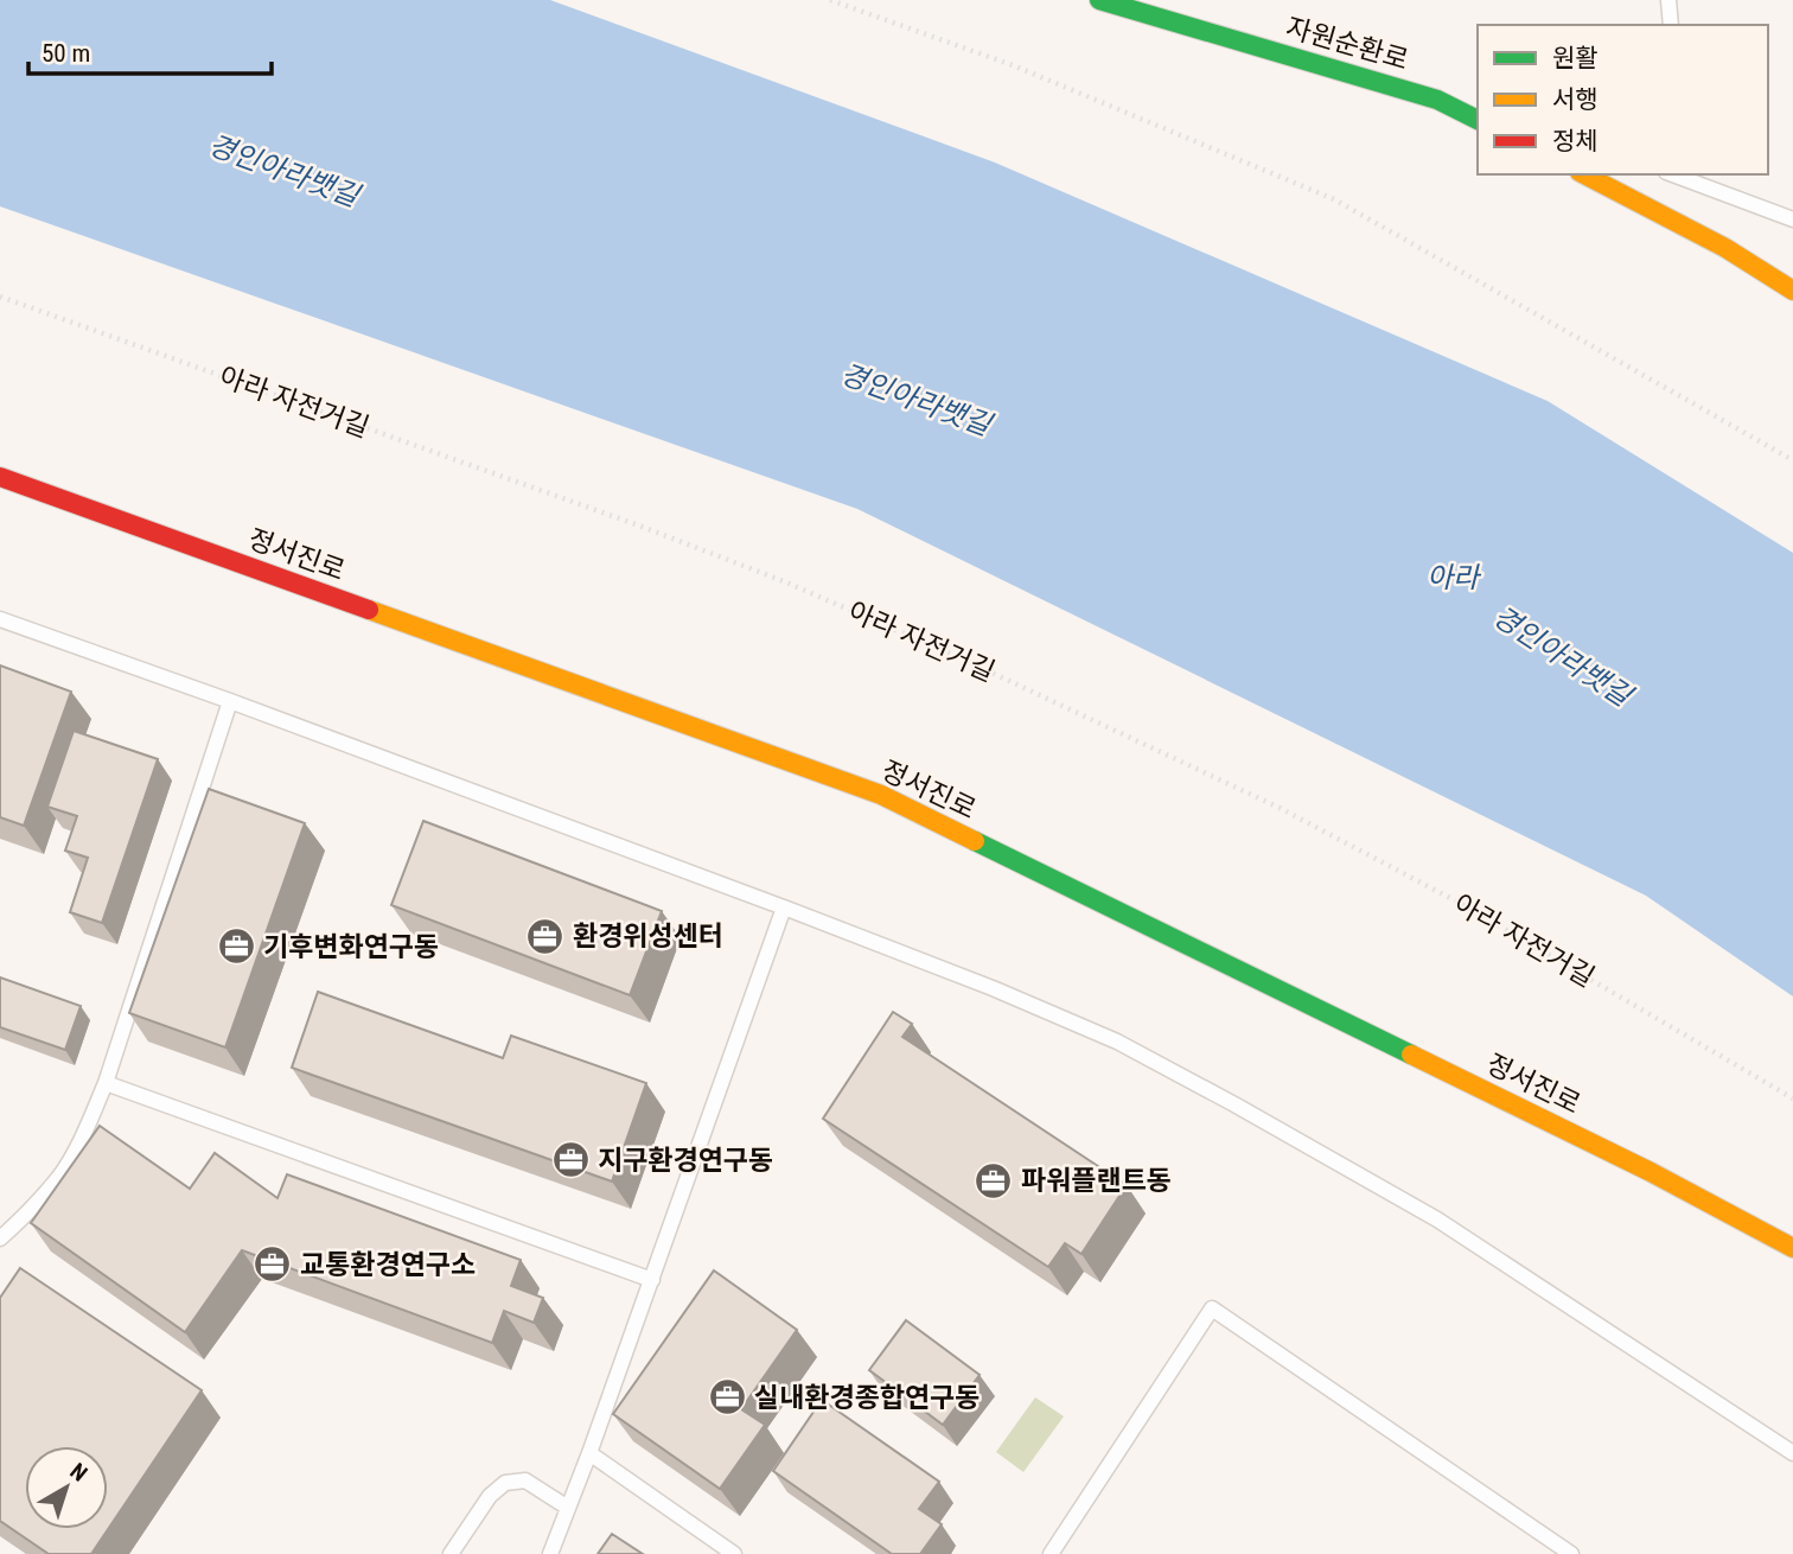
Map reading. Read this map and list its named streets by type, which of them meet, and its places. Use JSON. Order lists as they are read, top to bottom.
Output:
{
  "streets": {
    "street": ["자원순환로", "정서진로"],
    "path": ["아라 자전거길"]
  },
  "water": ["경인아라뱃길", "아라"],
  "places": {
    "office": [
      "환경위성센터",
      "기후변화연구동",
      "지구환경연구동",
      "파워플랜트동",
      "교통환경연구소",
      "실내환경종합연구동"
    ]
  },
  "legend": ["원활", "서행", "정체"],
  "scale_bar": "50 m",
  "north": "top right"
}
